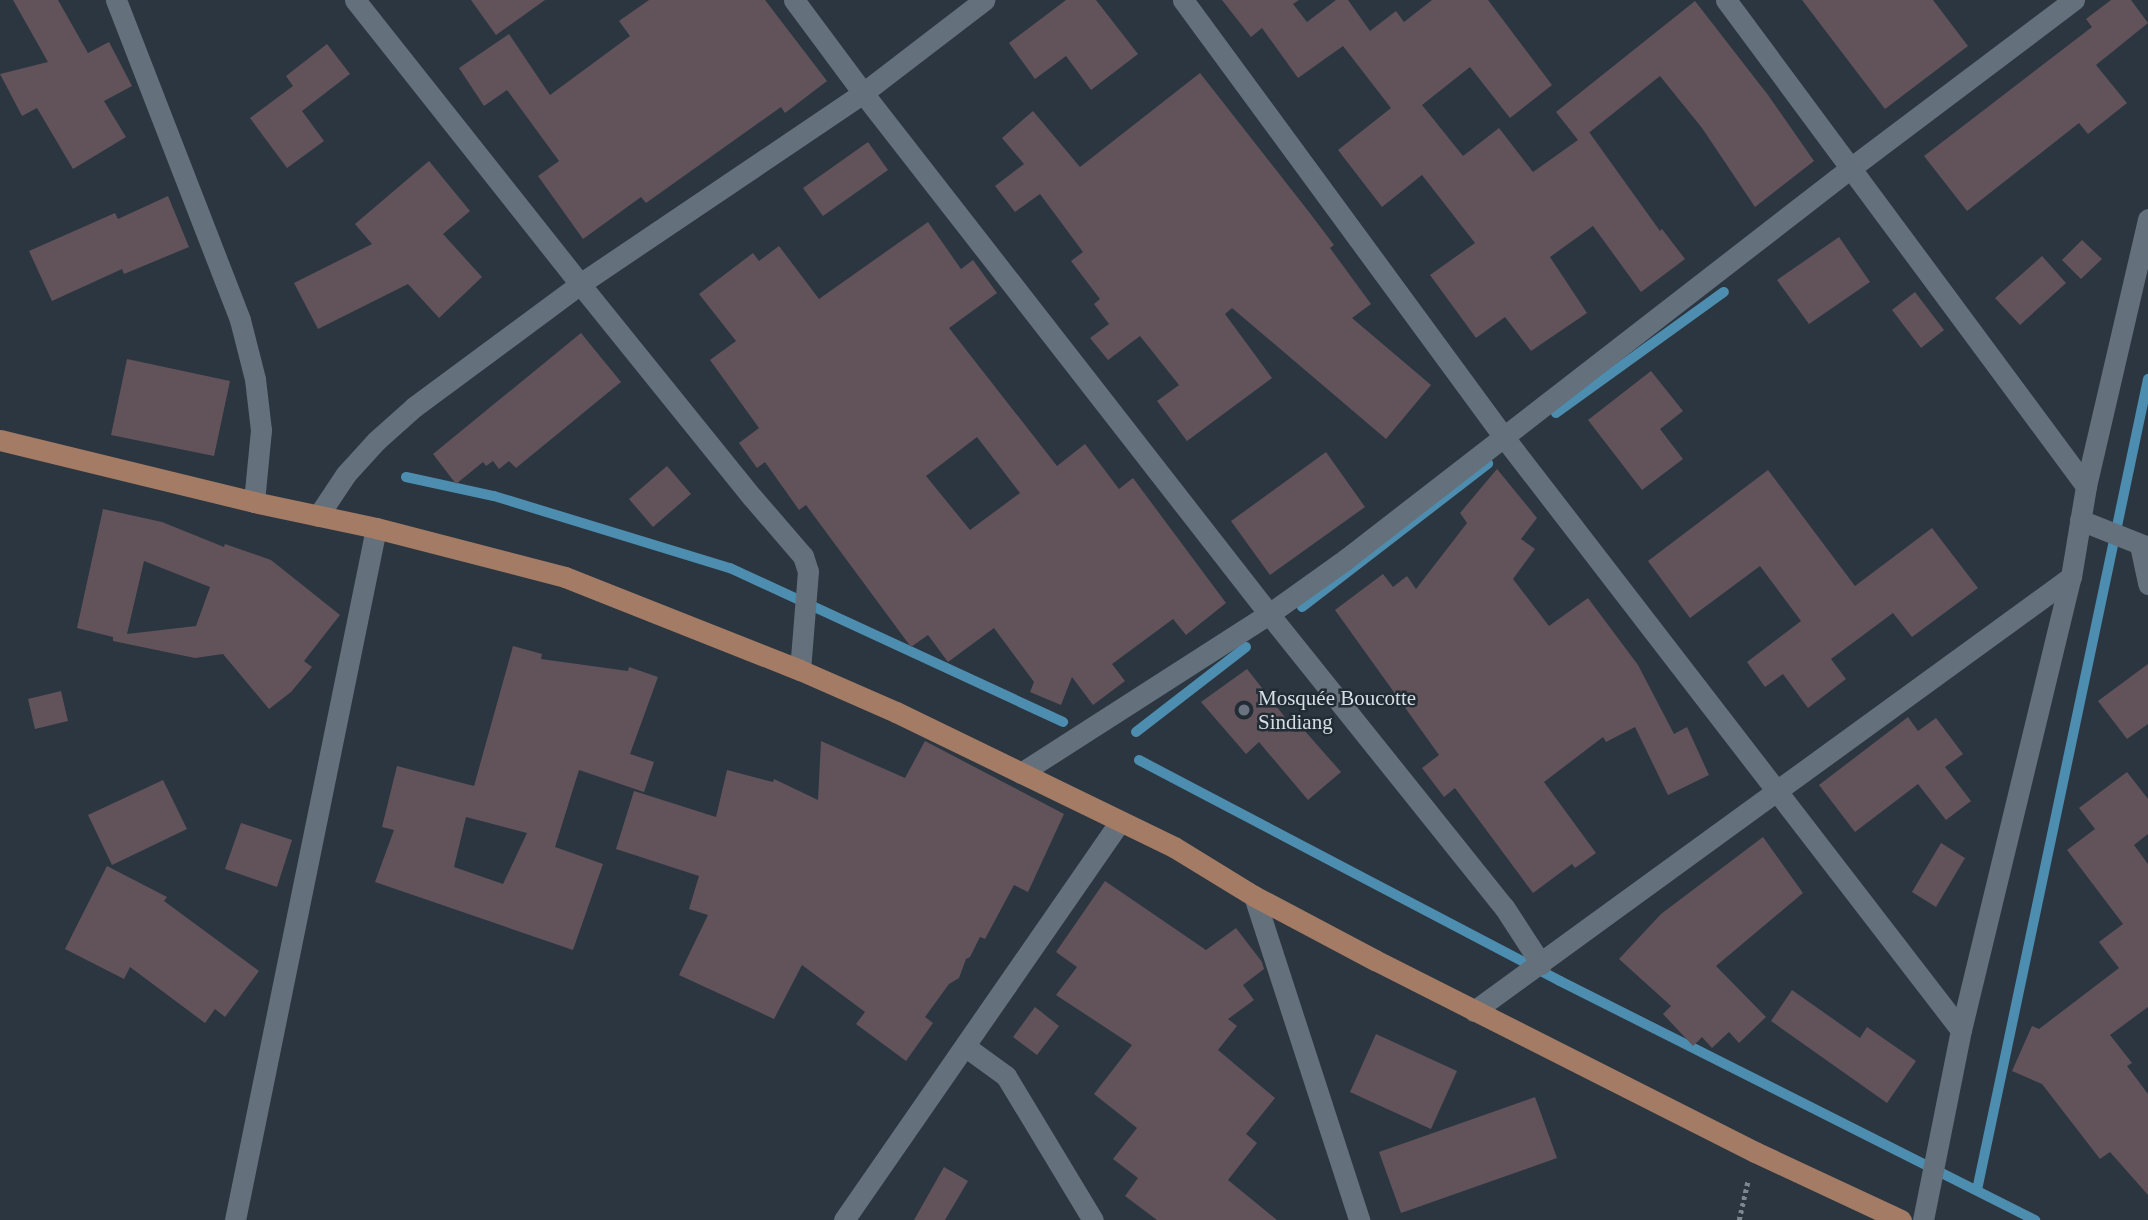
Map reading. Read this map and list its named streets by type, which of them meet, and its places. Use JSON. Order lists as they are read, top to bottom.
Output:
{
  "places": ["Mosquée Boucotte Sindiang"]
}
